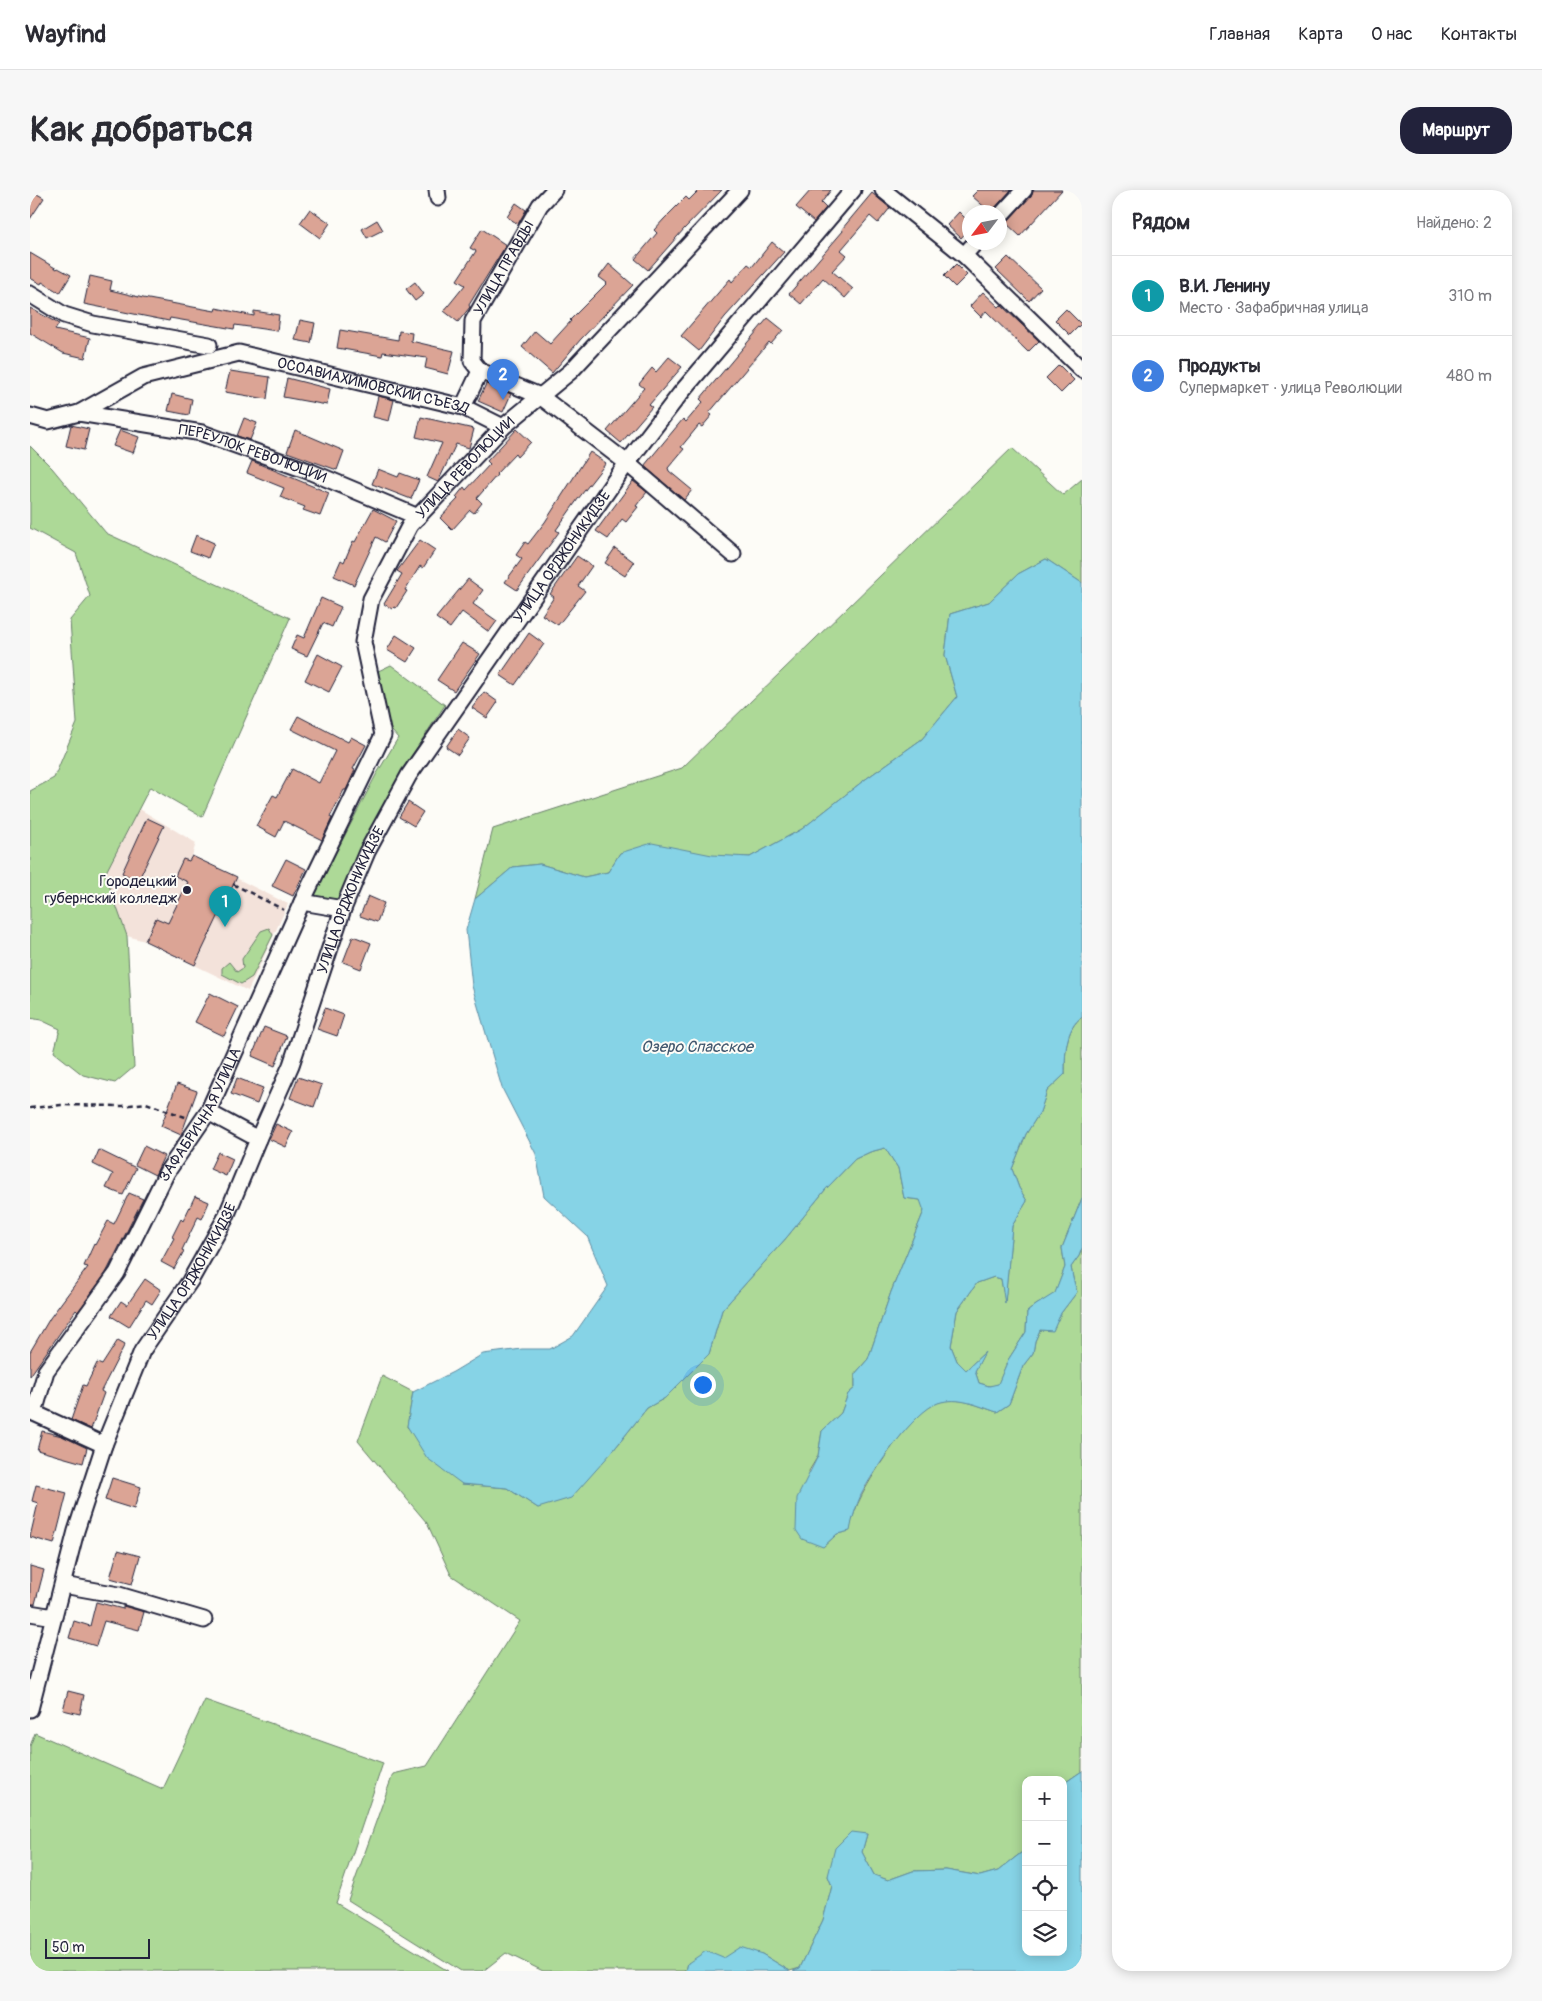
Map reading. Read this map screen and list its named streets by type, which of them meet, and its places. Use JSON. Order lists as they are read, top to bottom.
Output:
{
  "streets": {
    "street": [
      "УЛИЦА ПРАВДЫ",
      "ОСОАВИАХИМОВСКИЙ СЪЕЗД",
      "ПЕРЕУЛОК РЕВОЛЮЦИИ",
      "УЛИЦА РЕВОЛЮЦИИ",
      "УЛИЦА ОРДЖОНИКИДЗЕ",
      "ЗАФАБРИЧНАЯ УЛИЦА"
    ]
  },
  "crossings": [
    ["ОСОАВИАХИМОВСКИЙ СЪЕЗД", "ПЕРЕУЛОК РЕВОЛЮЦИИ"],
    ["ОСОАВИАХИМОВСКИЙ СЪЕЗД", "УЛИЦА РЕВОЛЮЦИИ"],
    ["ПЕРЕУЛОК РЕВОЛЮЦИИ", "УЛИЦА РЕВОЛЮЦИИ"],
    ["УЛИЦА РЕВОЛЮЦИИ", "ЗАФАБРИЧНАЯ УЛИЦА"],
    ["УЛИЦА ОРДЖОНИКИДЗЕ", "ЗАФАБРИЧНАЯ УЛИЦА"]
  ],
  "water": ["Озеро Спасское"],
  "places": ["Городецкий губернский колледж"],
  "scale_bar": "50 m",
  "north": "bottom left",
  "page": {
    "header": "Wayfind",
    "nav": [
      "Главная",
      "Карта",
      "О нас",
      "Контакты"
    ],
    "buttons": "Маршрут",
    "title": "Как добраться",
    "heading": ["Рядом", "Найдено: 2"],
    "list": [
      {
        "mark": "1",
        "name": "В.И. Ленину",
        "note": "Место · Зафабричная улица",
        "value": "310 m"
      },
      {
        "mark": "2",
        "name": "Продукты",
        "note": "Супермаркет · улица Революции",
        "value": "480 m"
      }
    ],
    "pins": ["2", "1"],
    "map_buttons": ["+", "−"],
    "scale": "50 m"
  }
}
